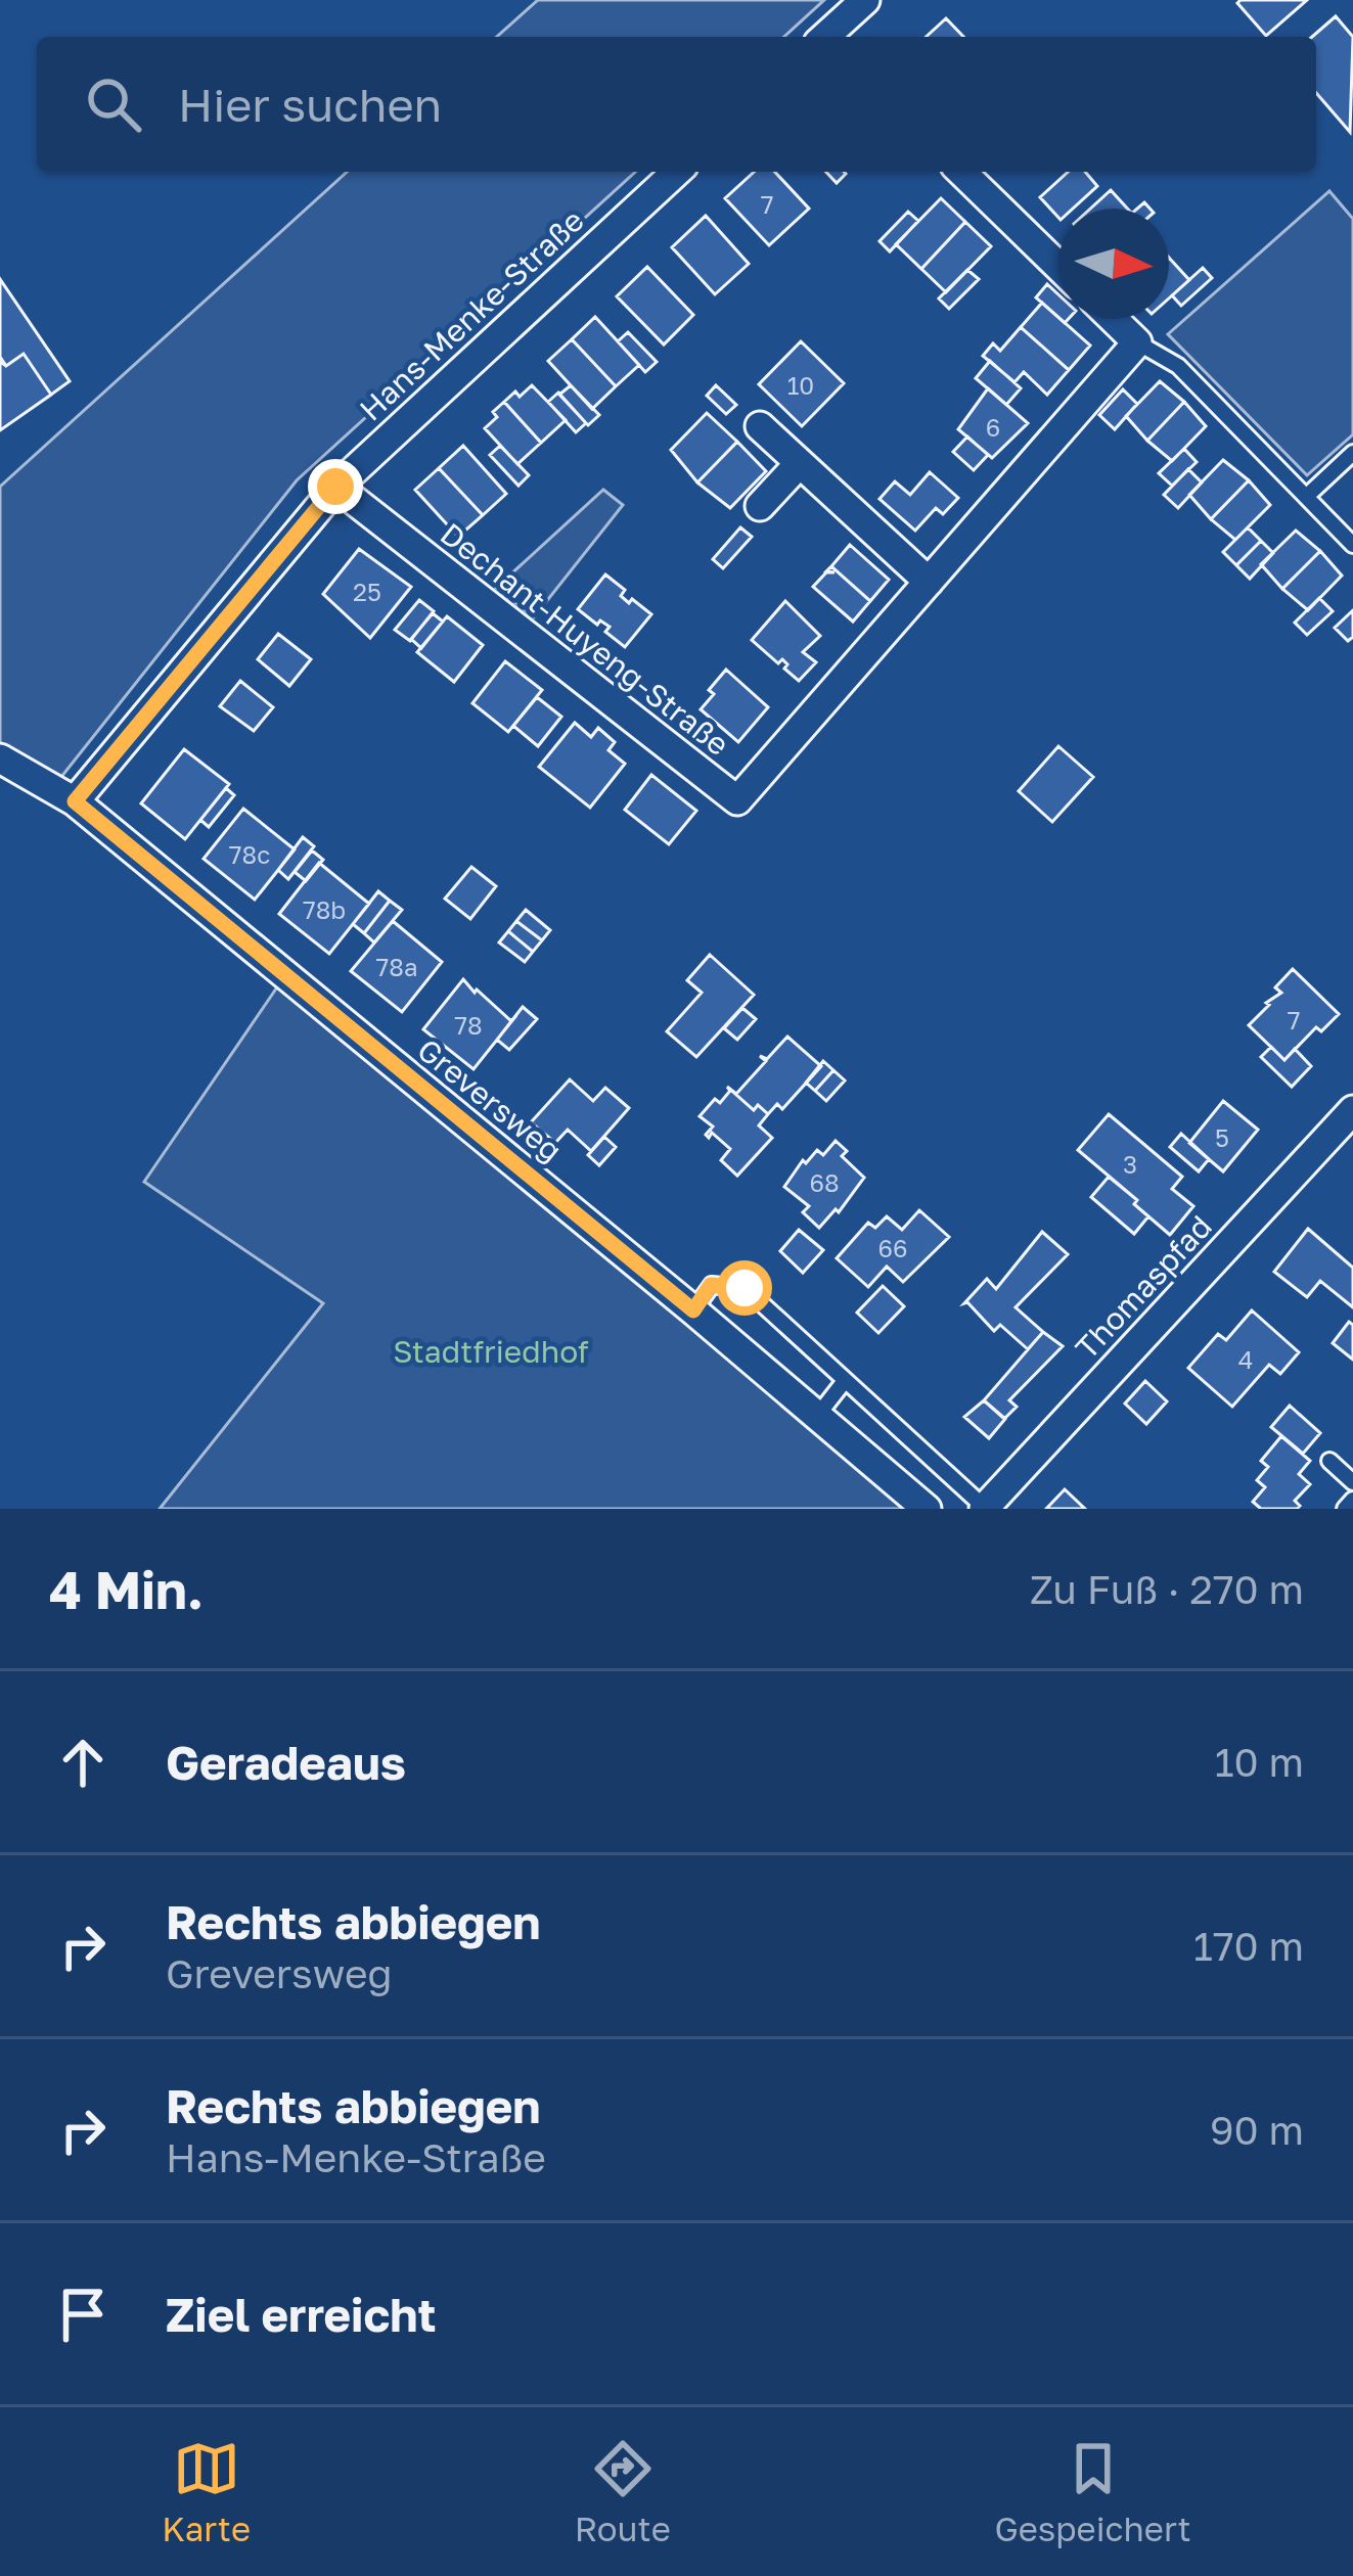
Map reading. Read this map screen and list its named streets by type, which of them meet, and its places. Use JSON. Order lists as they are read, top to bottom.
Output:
{
  "streets": {
    "street": [
      "Hans-Menke-Straße",
      "Dechant-Huyeng-Straße",
      "Greversweg",
      "Thomaspfad"
    ]
  },
  "crossings": [
    ["Hans-Menke-Straße", "Dechant-Huyeng-Straße"],
    ["Hans-Menke-Straße", "Greversweg"]
  ],
  "parks": ["Stadtfriedhof"],
  "house_numbers": [
    "7",
    "10",
    "6",
    "25",
    "78c",
    "78b",
    "78a",
    "7",
    "78",
    "5",
    "3",
    "68",
    "66",
    "4"
  ],
  "north": "right",
  "page": {
    "search": "Hier suchen",
    "heading": ["4 Min.", "Zu Fuß · 270 m"],
    "list": [
      ["Geradeaus", "10 m"],
      ["Rechts abbiegen", "Greversweg", "170 m"],
      ["Rechts abbiegen", "Hans-Menke-Straße", "90 m"],
      "Ziel erreicht"
    ],
    "nav": ["Karte", "Route", "Gespeichert"]
  }
}
